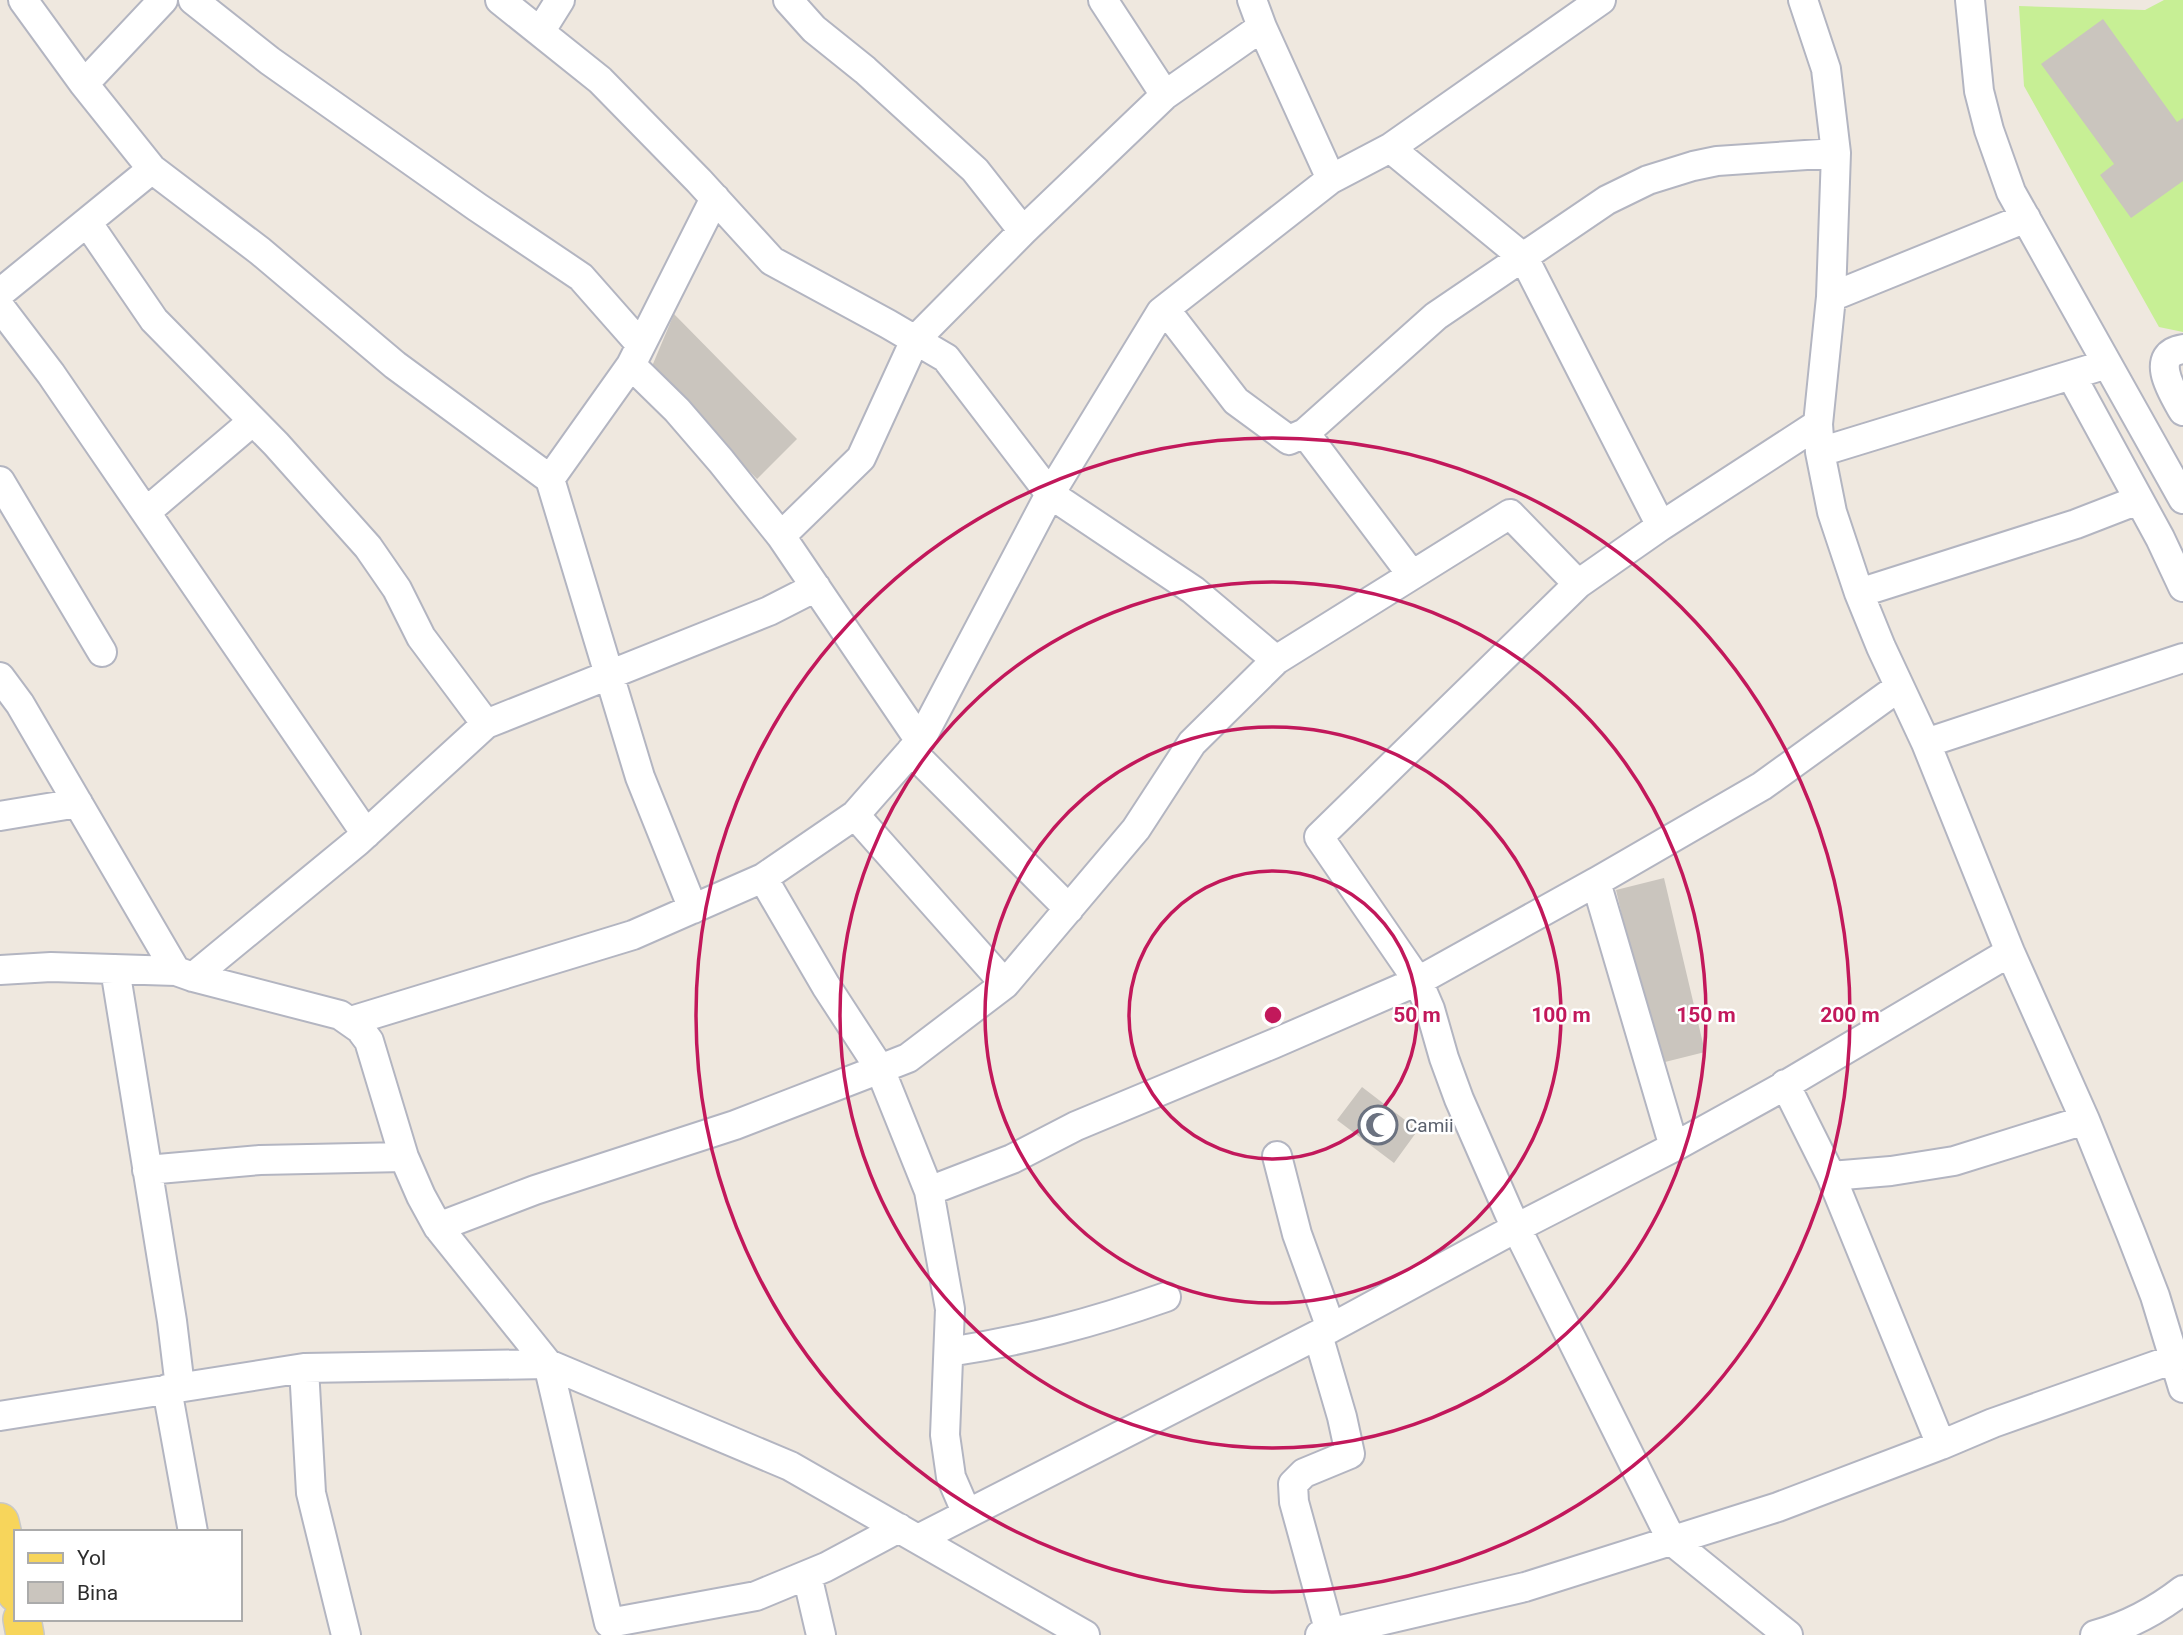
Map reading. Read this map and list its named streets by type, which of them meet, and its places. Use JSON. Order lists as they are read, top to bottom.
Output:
{
  "places": {
    "mosque": ["Camii"]
  },
  "legend": ["Yol", "Bina"],
  "rings": [
    "50 m",
    "100 m",
    "150 m",
    "200 m"
  ]
}
